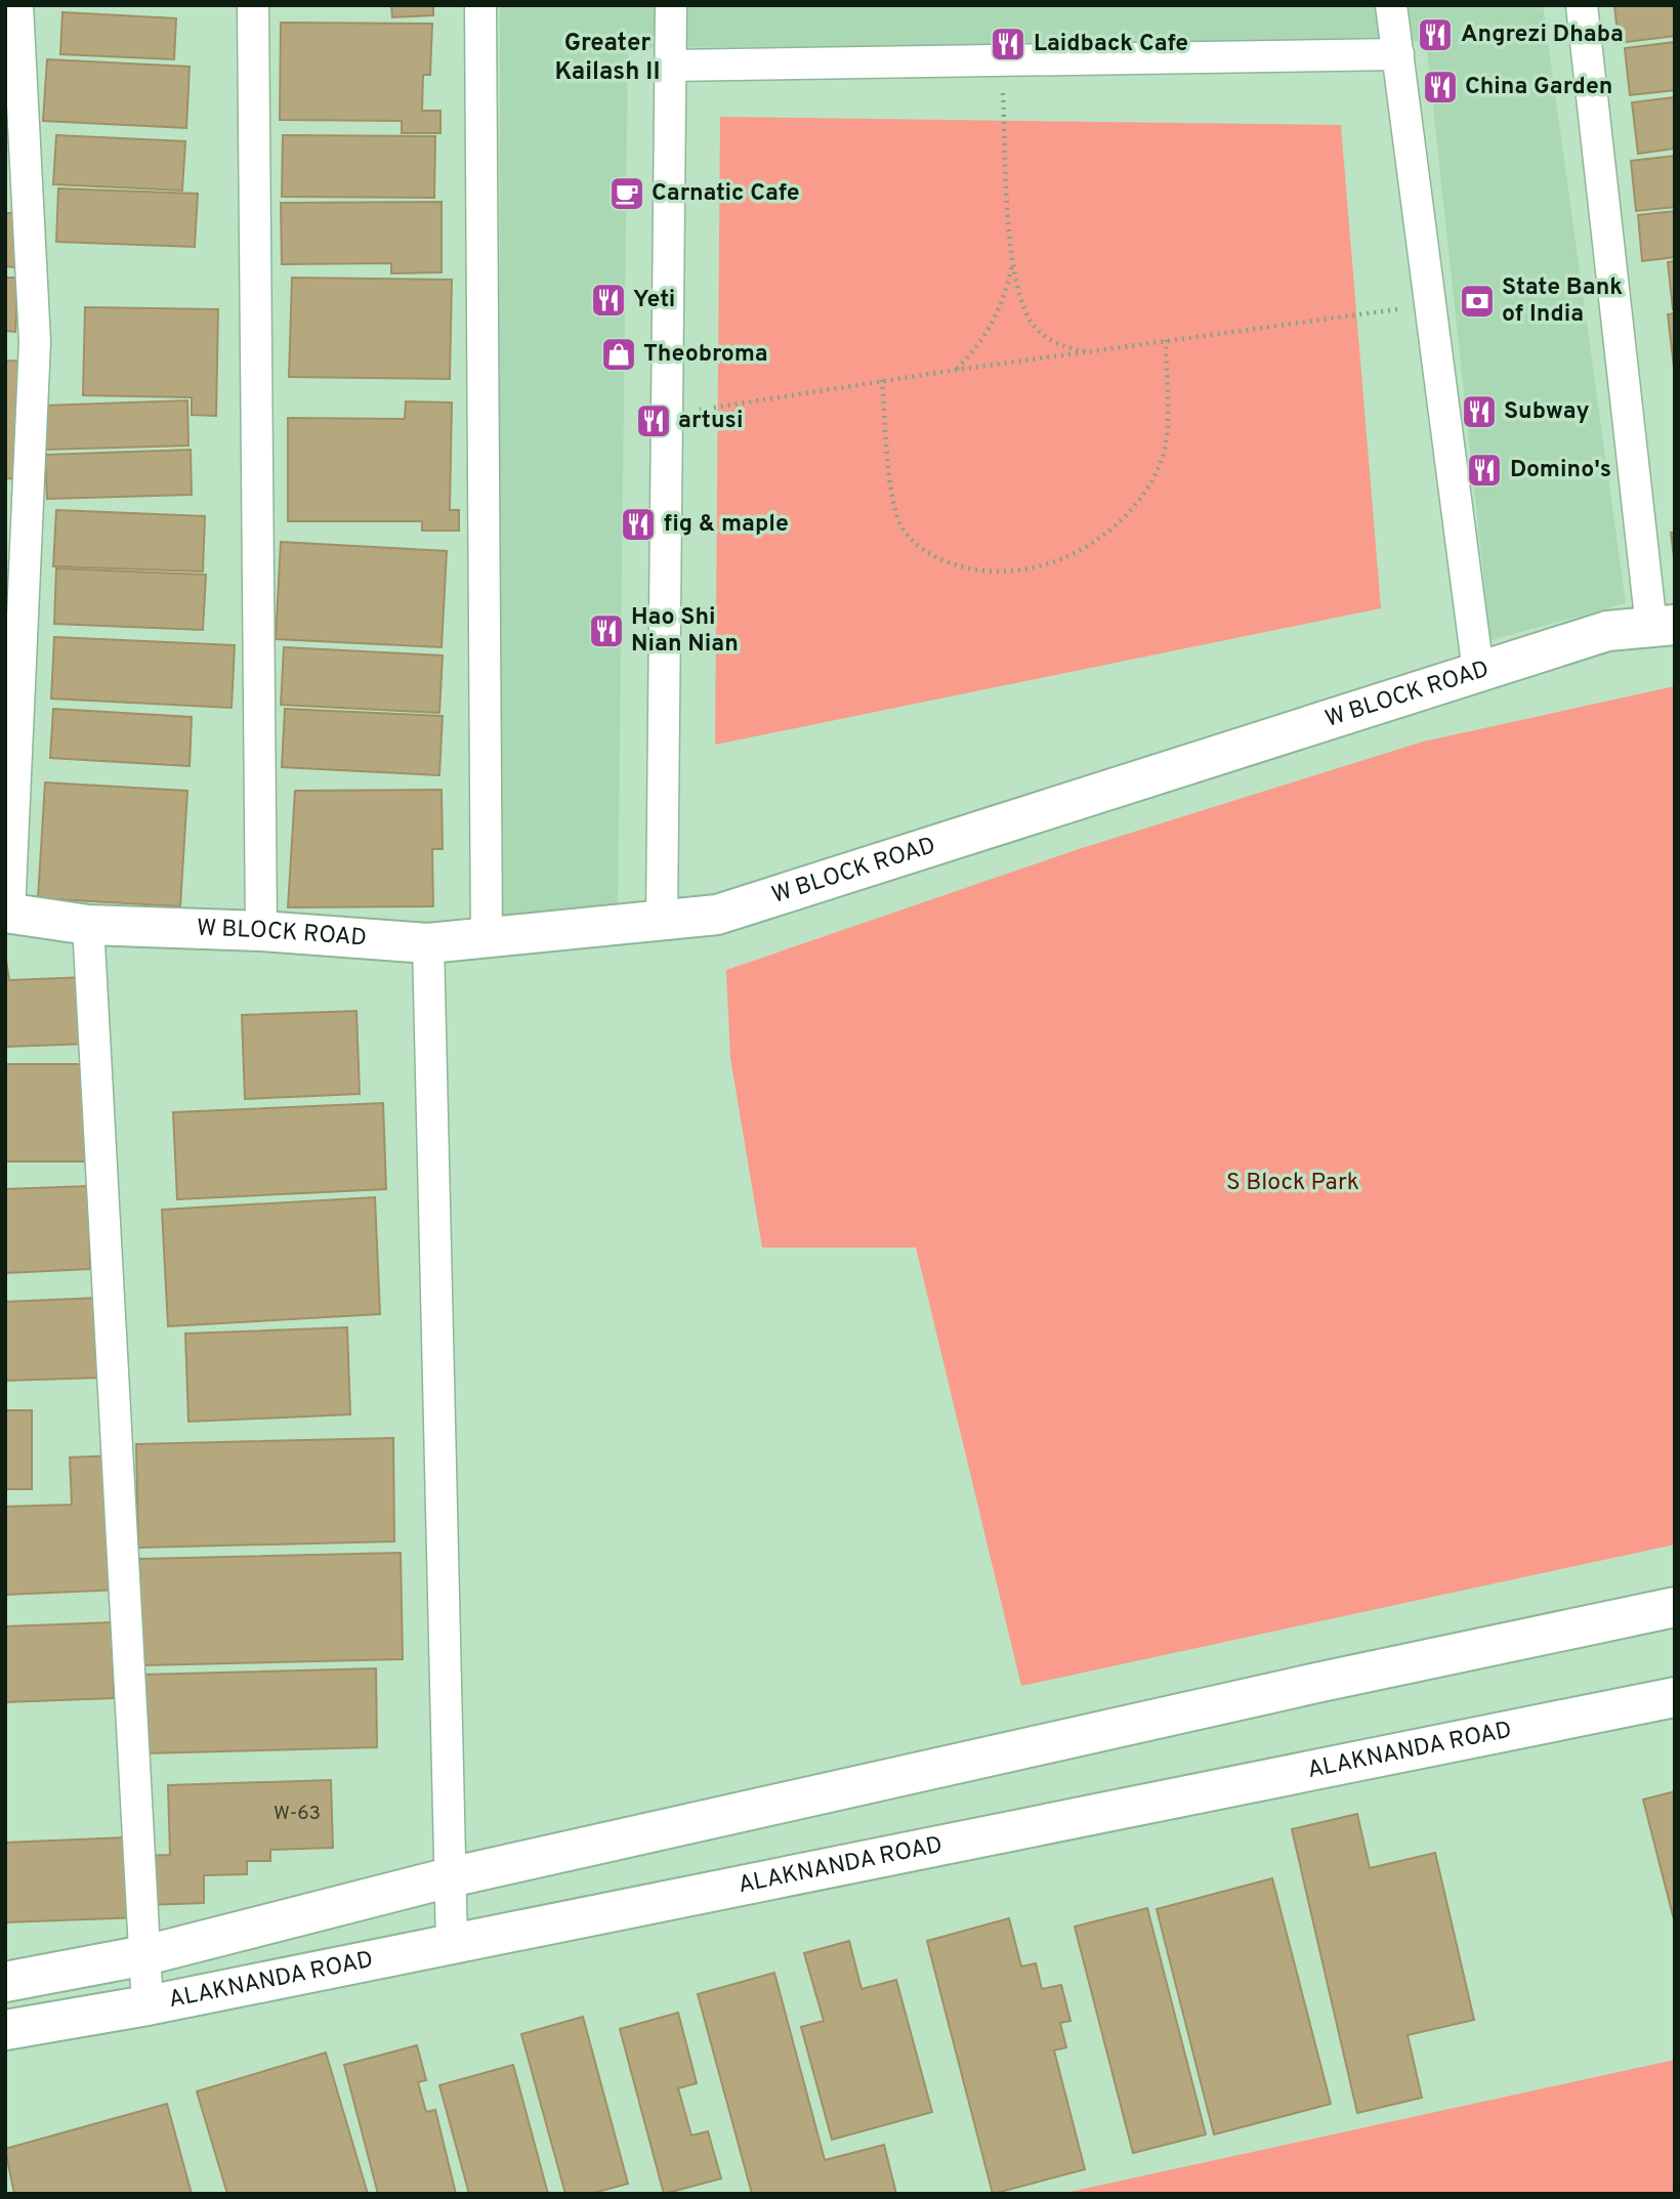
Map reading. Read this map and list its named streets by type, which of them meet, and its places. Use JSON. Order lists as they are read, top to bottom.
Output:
{
  "streets": {
    "street": ["W BLOCK ROAD", "ALAKNANDA ROAD"]
  },
  "districts": ["Greater Kailash II"],
  "parks": ["S Block Park"],
  "places": {
    "restaurant": [
      "Angrezi Dhaba",
      "Laidback Cafe",
      "China Garden",
      "Yeti",
      "Subway",
      "artusi",
      "Domino's",
      "fig & maple",
      "Hao Shi Nian Nian"
    ],
    "cafe": ["Carnatic Cafe"],
    "bank": ["State Bank of India"],
    "shop": ["Theobroma"]
  },
  "house_numbers": ["W-63"]
}
